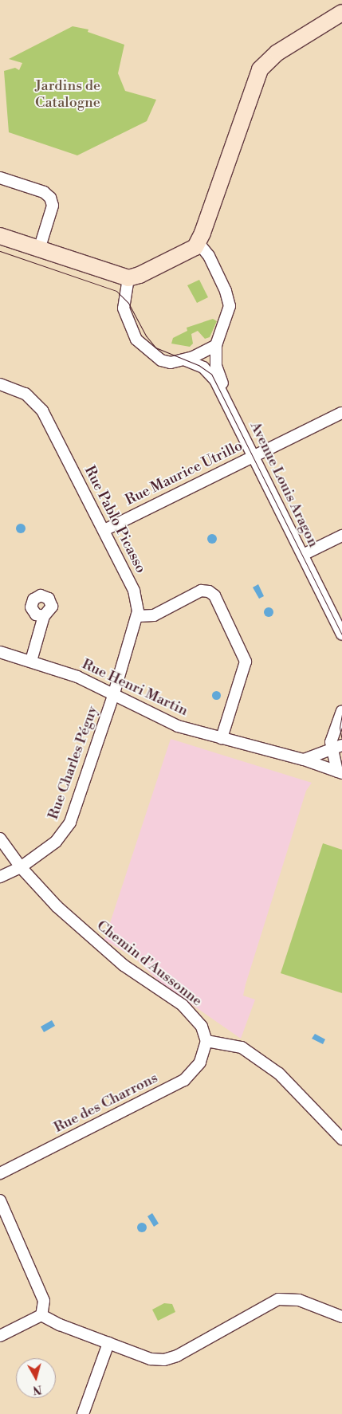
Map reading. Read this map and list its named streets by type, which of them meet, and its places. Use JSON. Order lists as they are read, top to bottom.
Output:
{
  "streets": {
    "street": [
      "Rue Maurice Utrillo",
      "Avenue Louis Aragon",
      "Rue Pablo Picasso",
      "Rue Henri Martin",
      "Rue Charles Péguy",
      "Chemin d'Aussonne",
      "Rue des Charrons"
    ]
  },
  "crossings": [
    ["Rue Maurice Utrillo", "Avenue Louis Aragon"],
    ["Rue Maurice Utrillo", "Rue Pablo Picasso"],
    ["Rue Pablo Picasso", "Rue Henri Martin"],
    ["Rue Pablo Picasso", "Rue Charles Péguy"],
    ["Rue Henri Martin", "Rue Charles Péguy"],
    ["Rue Charles Péguy", "Chemin d'Aussonne"],
    ["Chemin d'Aussonne", "Rue des Charrons"]
  ],
  "parks": ["Jardins de Catalogne"],
  "north": "bottom"
}
